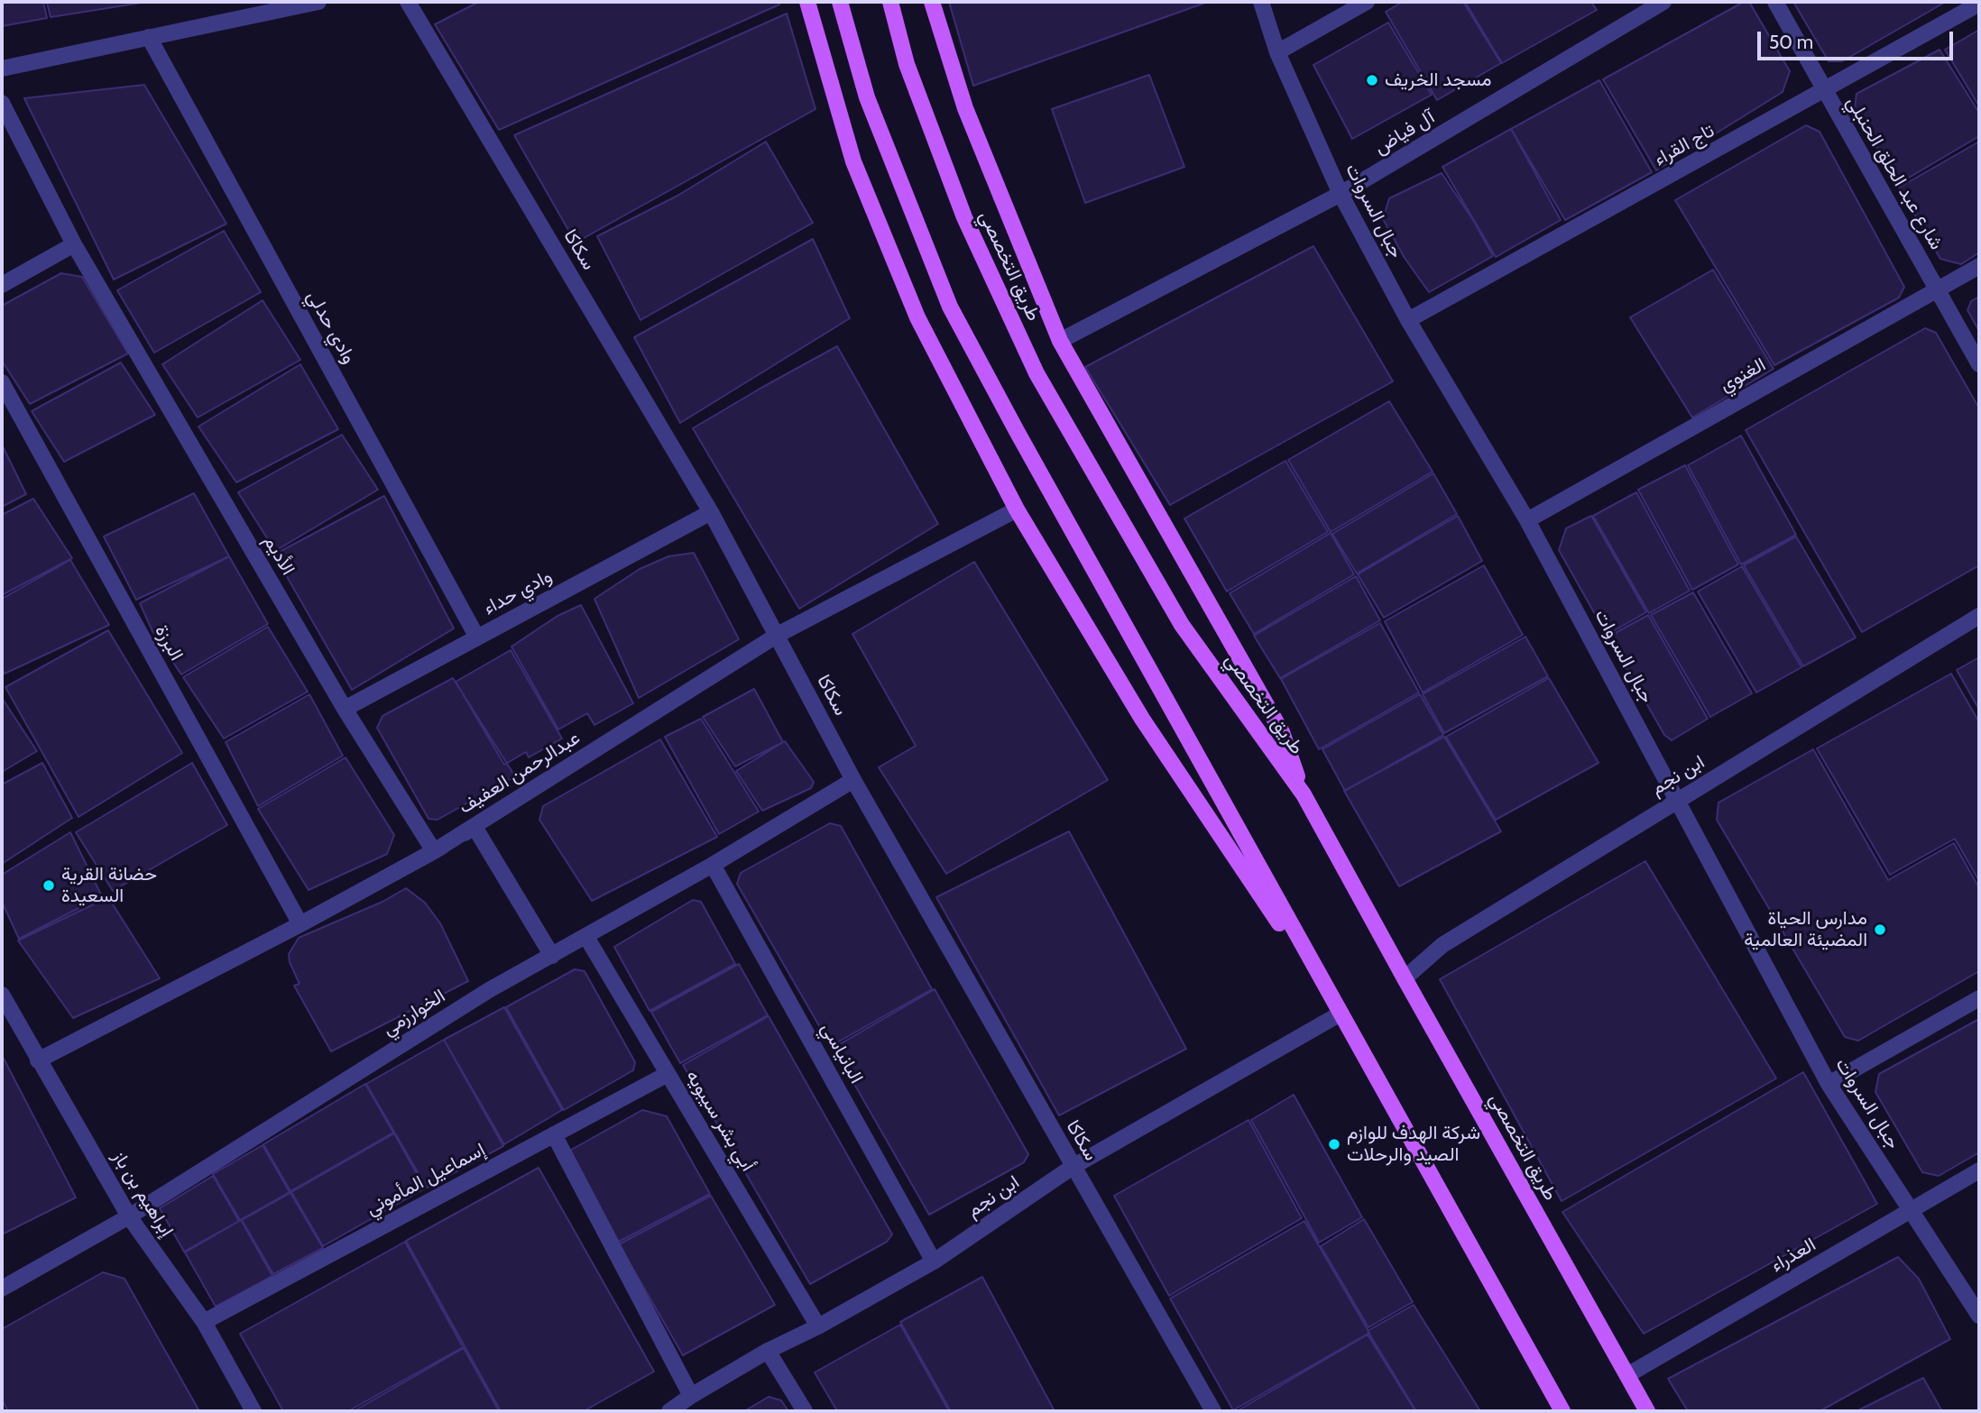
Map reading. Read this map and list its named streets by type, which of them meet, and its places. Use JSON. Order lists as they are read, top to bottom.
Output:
{
  "streets": {
    "main road": ["طريق التخصصي"],
    "street": [
      "آل فياض",
      "تاج القراء",
      "شارع عبد الحلق الحنبلي",
      "جبال السروات",
      "سكاكا",
      "وادي حدلي",
      "الغنوي",
      "الأديم",
      "وادي حداء",
      "البرزة",
      "عبدالرحمن العفيف",
      "ابن نجم",
      "الخوارزمي",
      "البانياسي",
      "أبي بشر سيبويه",
      "إسماعيل المأموني",
      "إبراهيم بن باز",
      "العذراء"
    ]
  },
  "crossings": [
    ["آل فياض", "جبال السروات"],
    ["تاج القراء", "شارع عبد الحلق الحنبلي"],
    ["تاج القراء", "جبال السروات"],
    ["شارع عبد الحلق الحنبلي", "الغنوي"],
    ["جبال السروات", "الغنوي"],
    ["جبال السروات", "ابن نجم"],
    ["جبال السروات", "العذراء"],
    ["سكاكا", "وادي حداء"],
    ["سكاكا", "عبدالرحمن العفيف"],
    ["سكاكا", "ابن نجم"],
    ["سكاكا", "الخوارزمي"],
    ["طريق التخصصي", "ابن نجم"],
    ["طريق التخصصي", "العذراء"],
    ["وادي حدلي", "وادي حداء"],
    ["الأديم", "وادي حداء"],
    ["الأديم", "عبدالرحمن العفيف"],
    ["البرزة", "عبدالرحمن العفيف"],
    ["عبدالرحمن العفيف", "إبراهيم بن باز"],
    ["ابن نجم", "البانياسي"],
    ["ابن نجم", "أبي بشر سيبويه"],
    ["الخوارزمي", "البانياسي"],
    ["الخوارزمي", "أبي بشر سيبويه"],
    ["الخوارزمي", "إبراهيم بن باز"],
    ["أبي بشر سيبويه", "إسماعيل المأموني"],
    ["إسماعيل المأموني", "إبراهيم بن باز"]
  ],
  "places": [
    "مسجد الخريف",
    "حضانة القرية السعيدة",
    "مدارس الحياة المضيئة العالمية",
    "شركة الهدف للوازم الصيد والرحلات"
  ],
  "scale_bar": "50 m"
}
